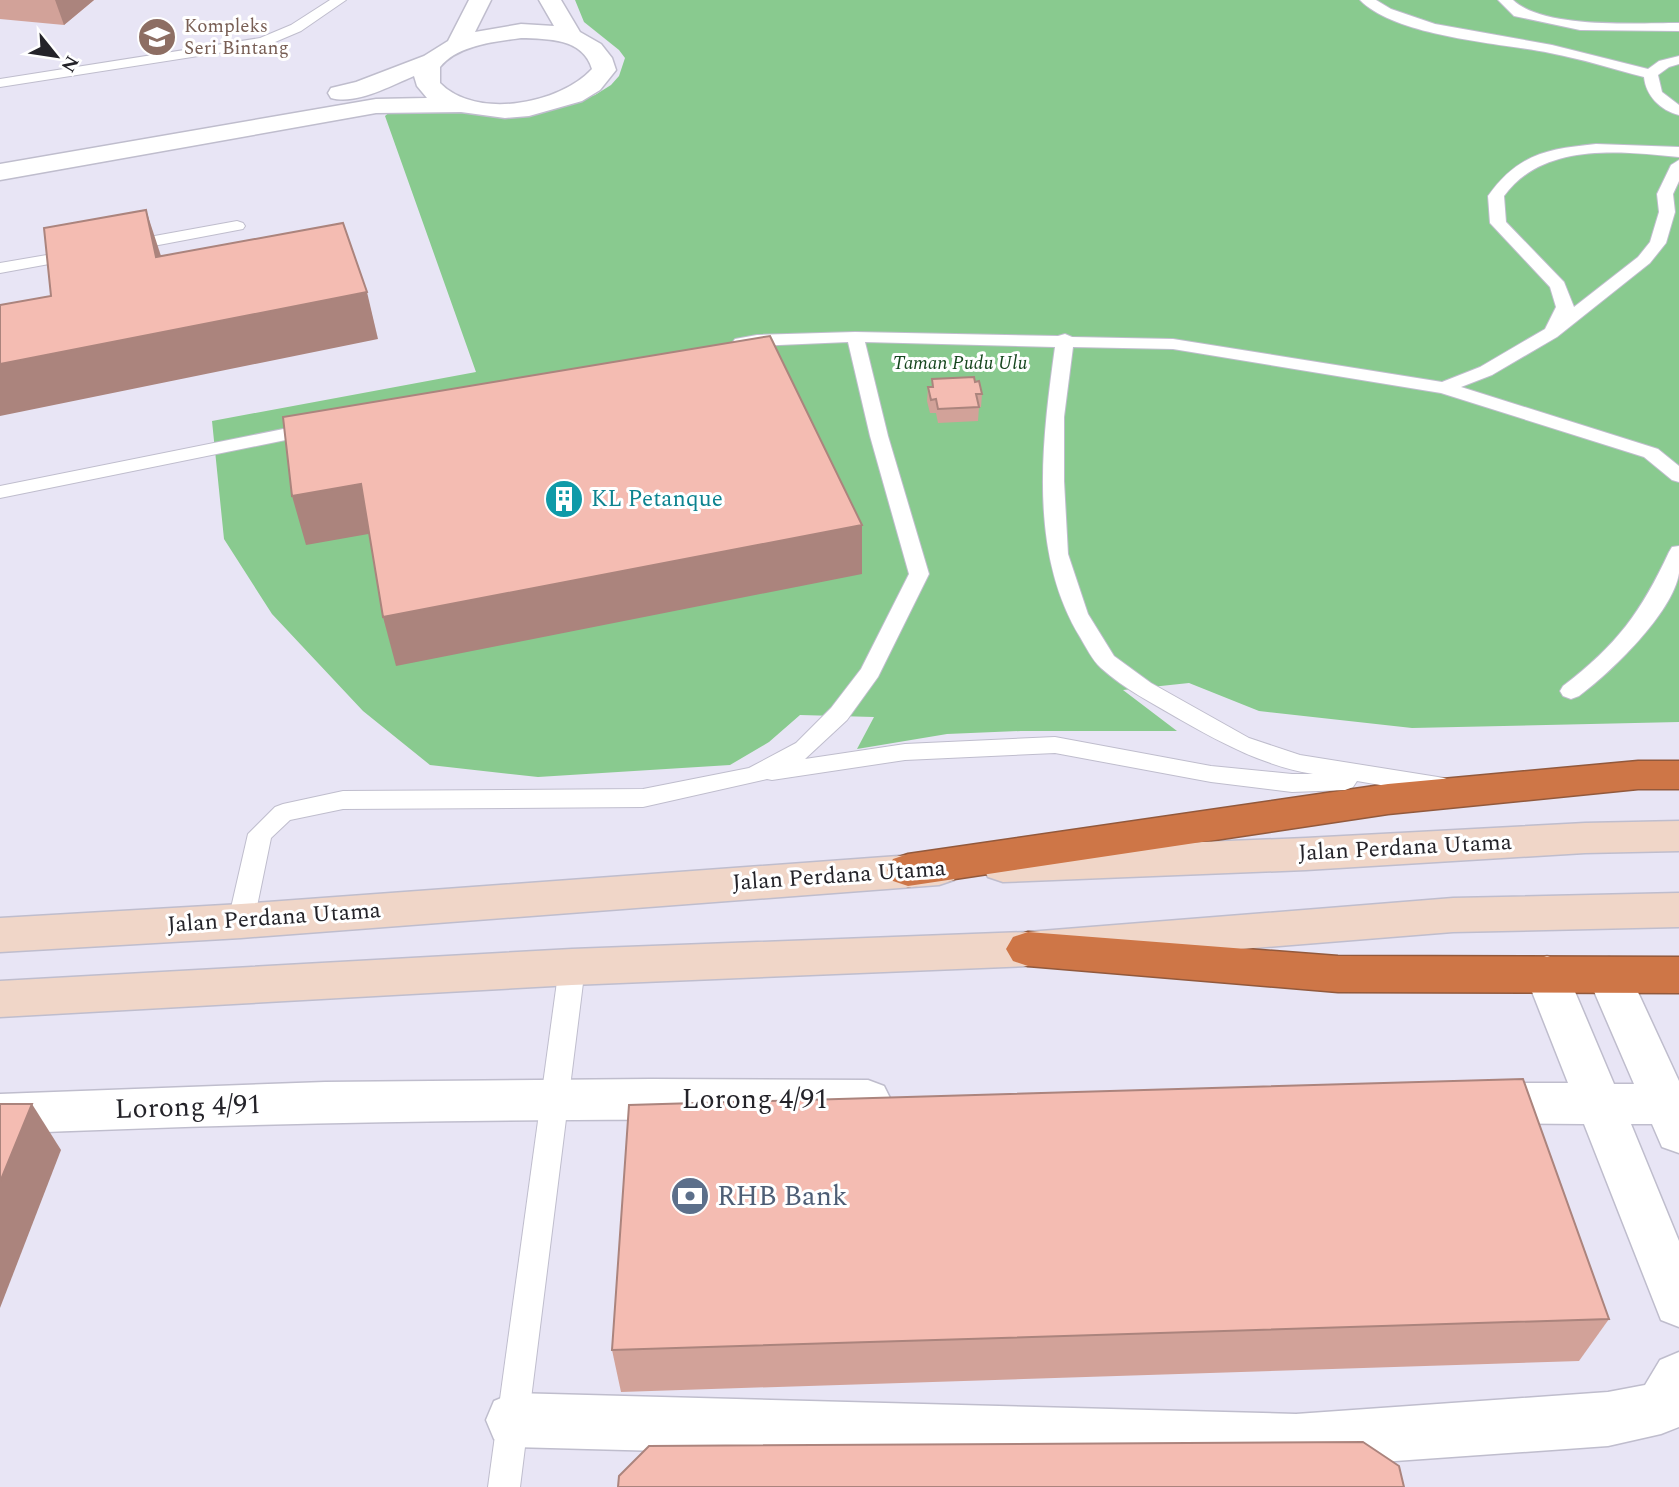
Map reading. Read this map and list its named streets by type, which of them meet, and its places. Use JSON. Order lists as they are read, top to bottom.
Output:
{
  "streets": {
    "street": ["Jalan Perdana Utama", "Lorong 4/91"]
  },
  "parks": ["Taman Pudu Ulu"],
  "places": {
    "school or university": ["Kompleks Seri Bintang"],
    "building": ["KL Petanque"],
    "bank": ["RHB Bank"]
  },
  "north": "bottom right"
}
